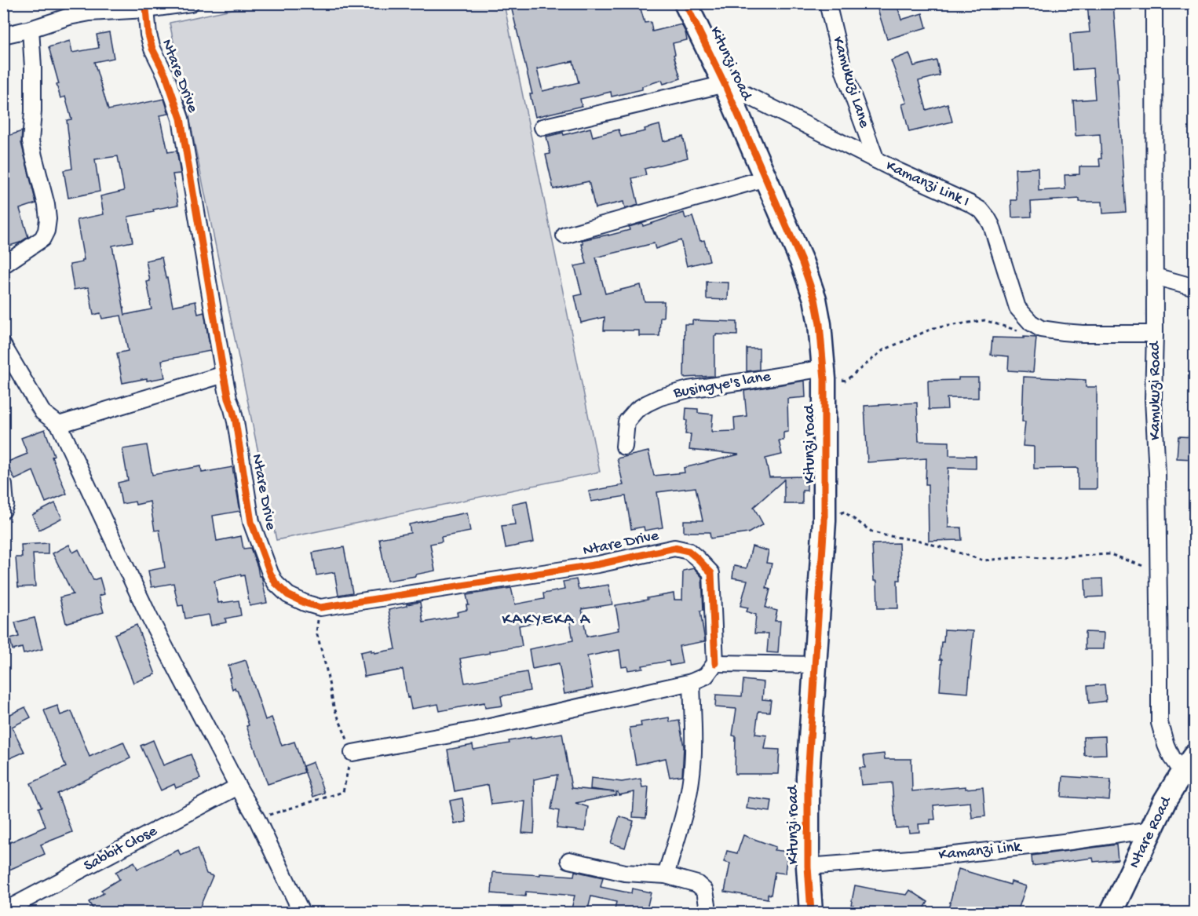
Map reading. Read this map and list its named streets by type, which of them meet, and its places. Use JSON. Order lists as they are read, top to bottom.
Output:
{
  "streets": {
    "street": [
      "Kitunzi road",
      "Ntare Drive",
      "Kamukuzi Lane",
      "Kamanzi Link I",
      "Busingye's lane",
      "Kamukuzi Road",
      "Ntare Road",
      "Sabbit Close",
      "Kamanzi Link"
    ]
  },
  "crossings": [
    ["Kitunzi road", "Kamanzi Link I"],
    ["Kitunzi road", "Busingye's lane"],
    ["Kitunzi road", "Kamanzi Link"],
    ["Kamukuzi Lane", "Kamanzi Link I"],
    ["Kamukuzi Road", "Ntare Road"],
    ["Ntare Road", "Kamanzi Link"]
  ],
  "districts": ["KAKYEKA A"]
}
